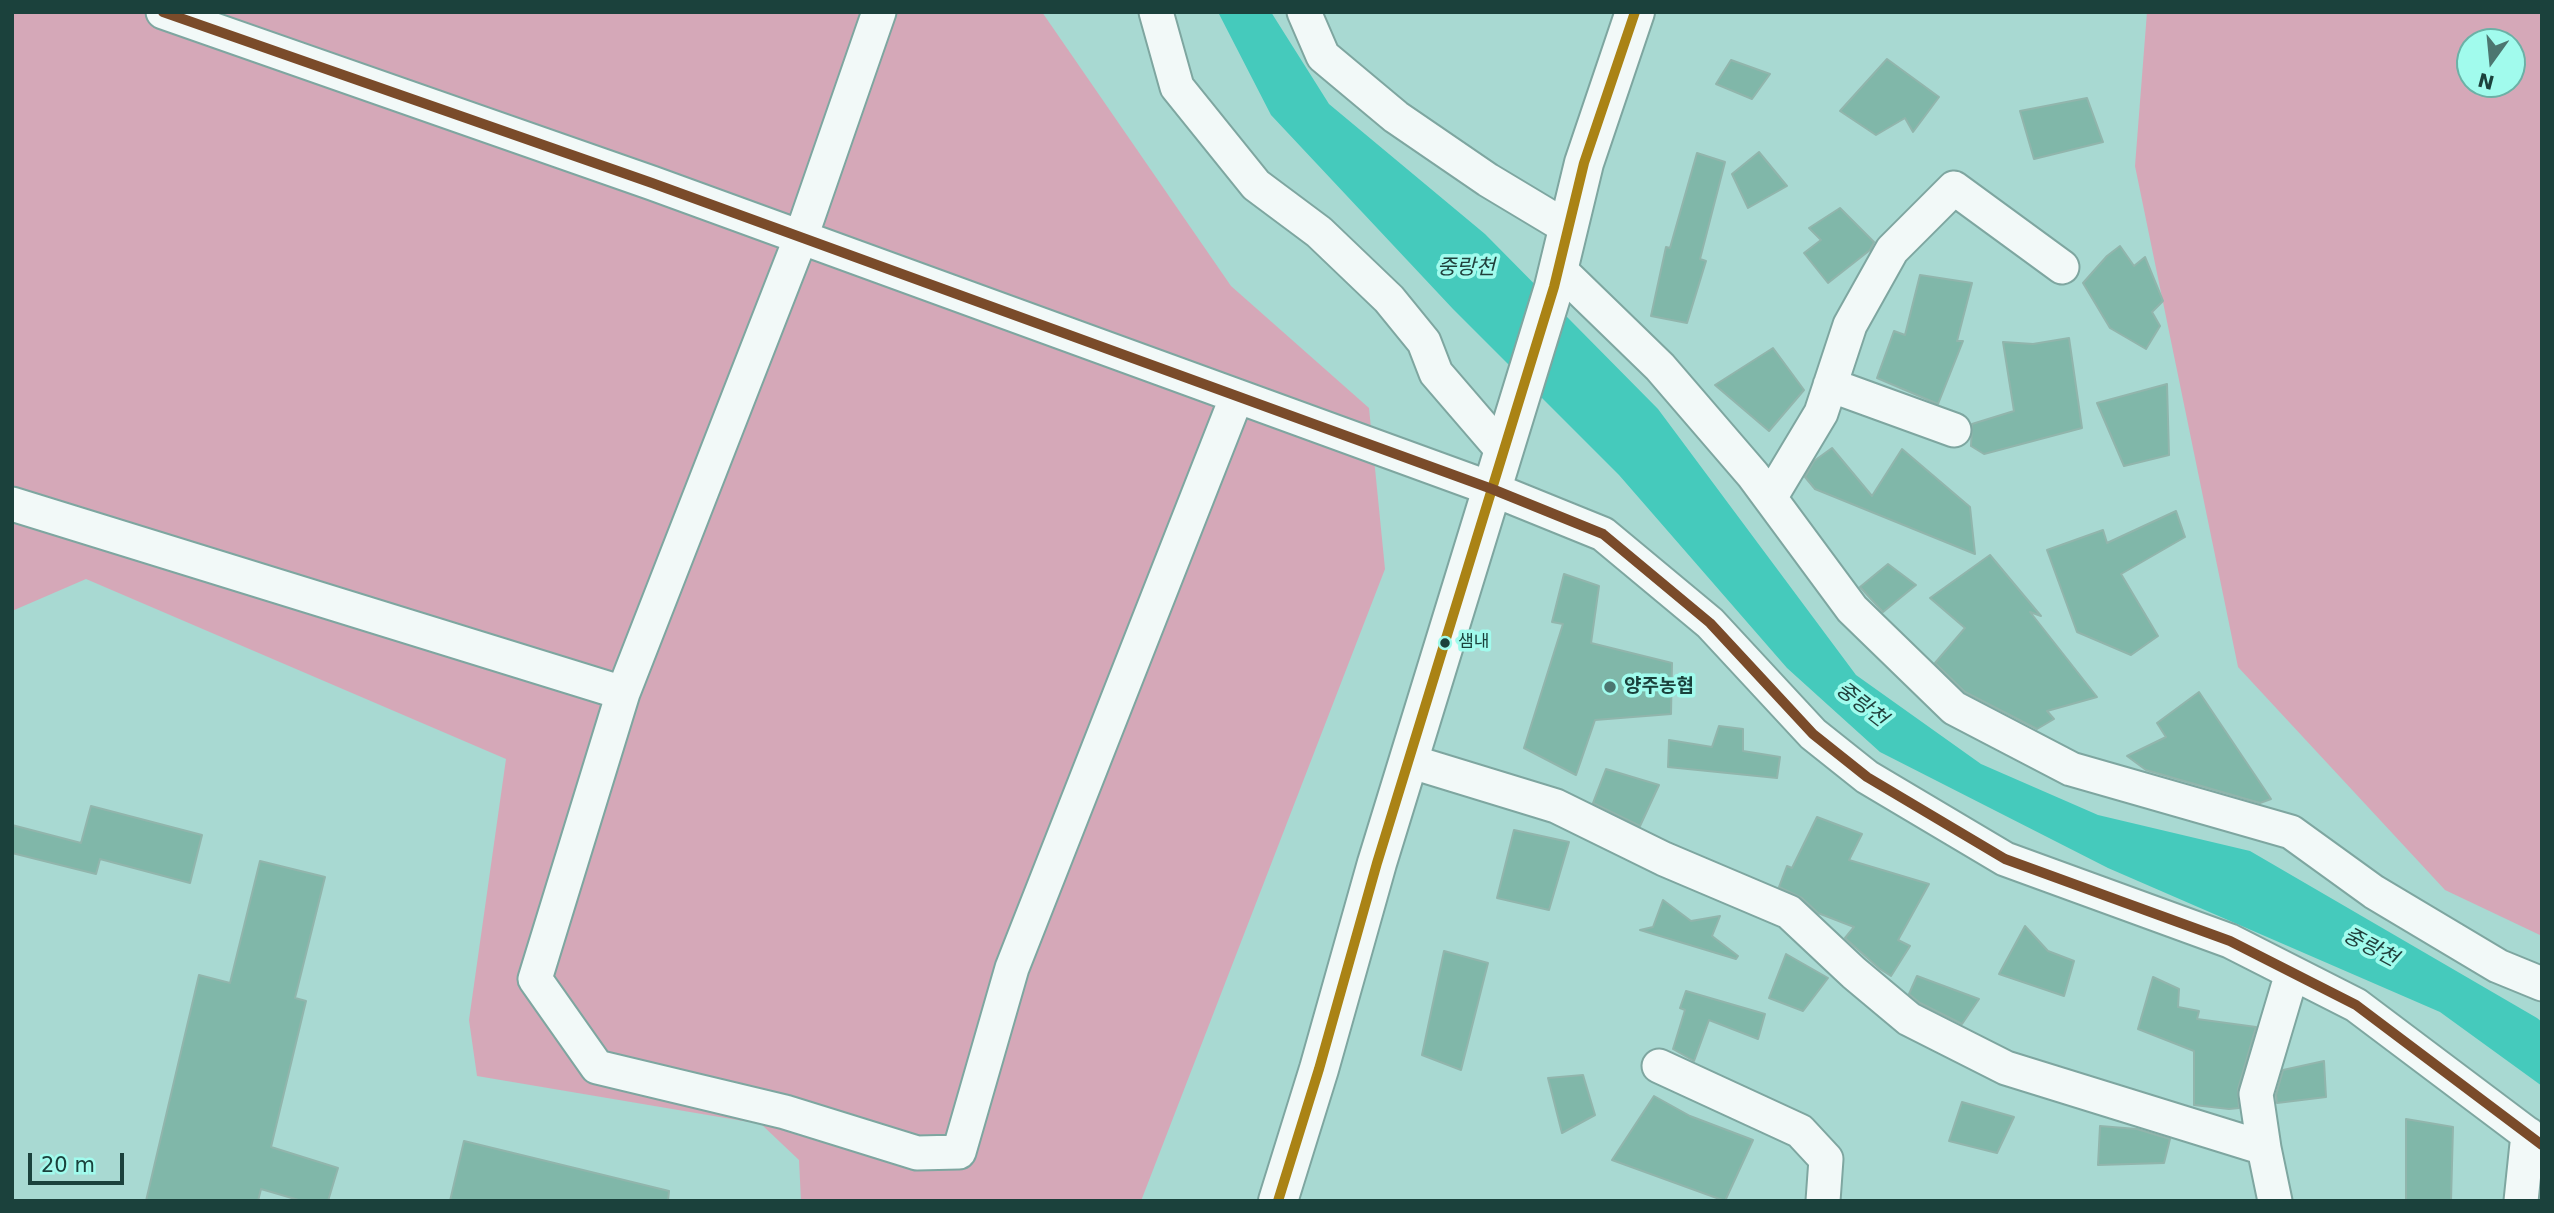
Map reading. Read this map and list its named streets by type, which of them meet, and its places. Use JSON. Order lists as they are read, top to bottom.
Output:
{
  "water": ["중랑천"],
  "places": ["샘내", "양주농협"],
  "scale_bar": "20 m",
  "north": "bottom"
}
